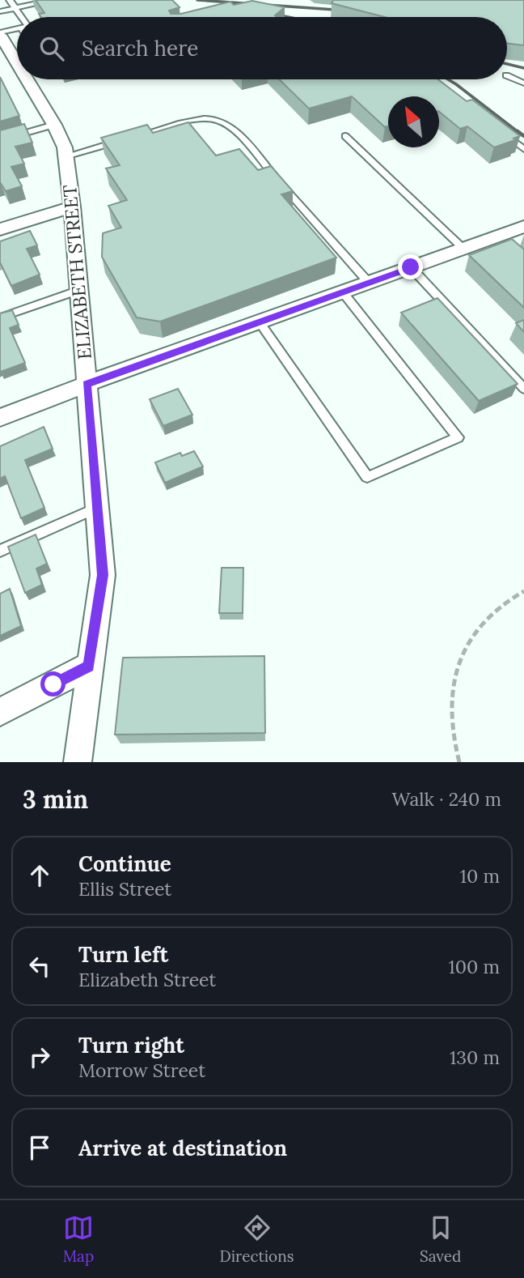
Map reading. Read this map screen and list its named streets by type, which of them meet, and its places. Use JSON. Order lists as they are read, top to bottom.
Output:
{
  "streets": {
    "street": ["ELIZABETH STREET"]
  },
  "north": "top left",
  "page": {
    "search": "Search here",
    "heading": ["3 min", "Walk · 240 m"],
    "list": [
      ["Continue", "Ellis Street", "10 m"],
      ["Turn left", "Elizabeth Street", "100 m"],
      ["Turn right", "Morrow Street", "130 m"],
      "Arrive at destination"
    ],
    "nav": ["Map", "Directions", "Saved"]
  }
}
